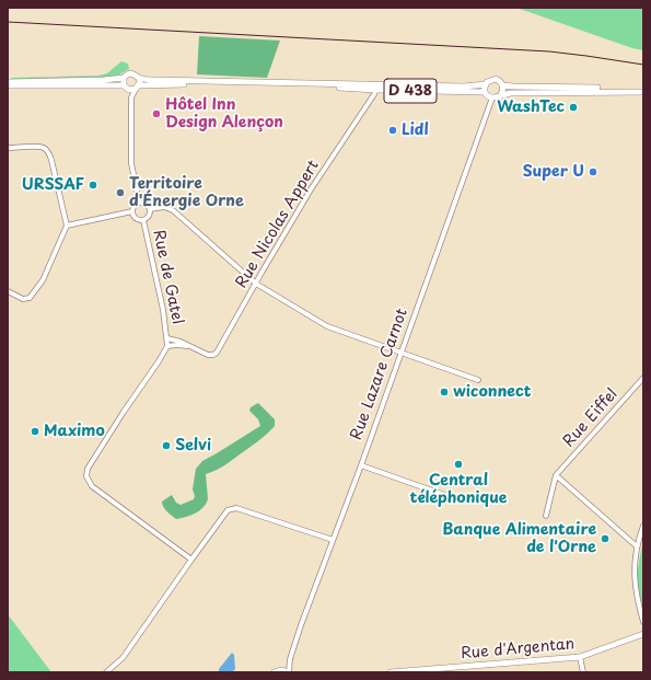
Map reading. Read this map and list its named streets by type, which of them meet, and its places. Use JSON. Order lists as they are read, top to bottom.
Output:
{
  "streets": {
    "main road": ["D 438", "Rue d'Argentan"],
    "street": [
      "Rue Nicolas Appert",
      "Rue de Gatel",
      "Rue Lazare Carnot",
      "Rue Eiffel"
    ]
  },
  "crossings": [
    ["D 438", "Rue Nicolas Appert"],
    ["D 438", "Rue Lazare Carnot"],
    ["Rue Nicolas Appert", "Rue de Gatel"]
  ],
  "places": [
    "WashTec",
    "Hôtel Inn Design Alençon",
    "Lidl",
    "Super U",
    "URSSAF",
    "Territoire d'Énergie Orne",
    "wiconnect",
    "Maximo",
    "Selvi",
    "Central téléphonique",
    "Banque Alimentaire de l'Orne"
  ]
}
